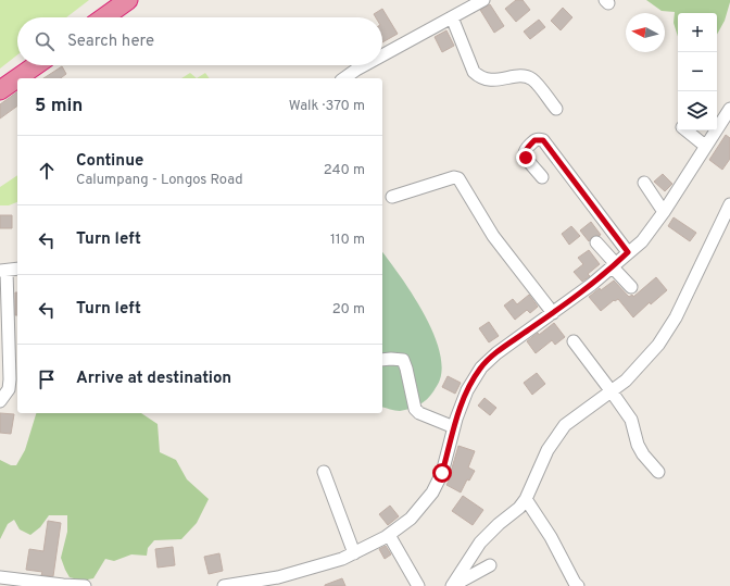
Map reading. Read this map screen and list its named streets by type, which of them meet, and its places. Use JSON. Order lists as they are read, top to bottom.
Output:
{
  "north": "left",
  "page": {
    "map_buttons": ["+", "−"],
    "search": "Search here",
    "heading": ["5 min", "Walk · 370 m"],
    "list": [
      ["Continue", "Calumpang - Longos Road", "240 m"],
      ["Turn left", "110 m"],
      ["Turn left", "20 m"],
      "Arrive at destination"
    ]
  }
}
